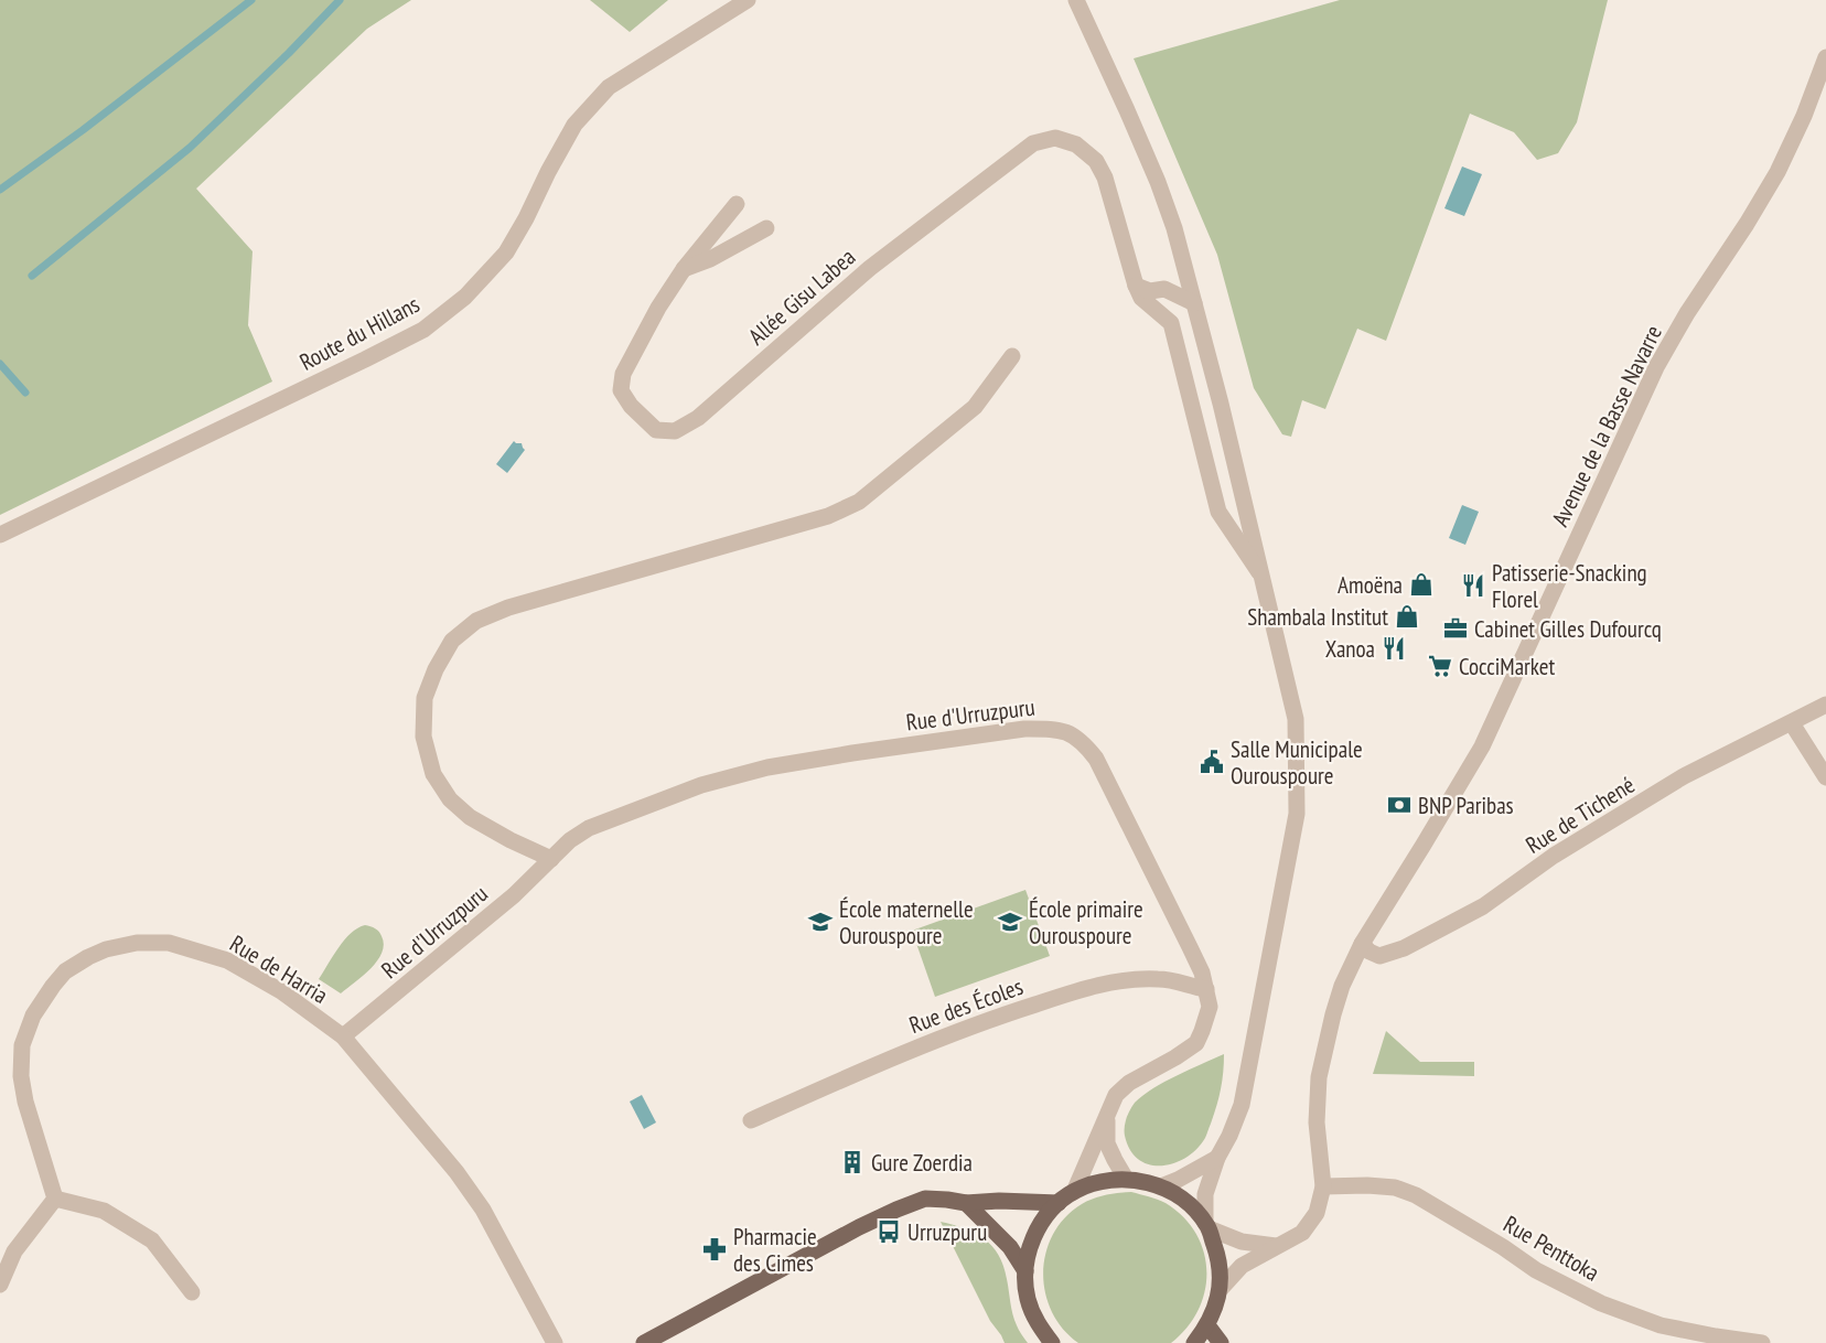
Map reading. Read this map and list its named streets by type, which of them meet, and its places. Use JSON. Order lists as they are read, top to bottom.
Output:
{
  "streets": {
    "street": [
      "Allée Gisu Labea",
      "Route du Hillans",
      "Avenue de la Basse Navarre",
      "Rue d'Urruzpuru",
      "Rue de Tichené",
      "Rue de Harria",
      "Rue des Écoles",
      "Rue Penttoka"
    ]
  },
  "crossings": [
    ["Avenue de la Basse Navarre", "Rue de Tichené"],
    ["Avenue de la Basse Navarre", "Rue Penttoka"],
    ["Rue d'Urruzpuru", "Rue de Harria"],
    ["Rue d'Urruzpuru", "Rue des Écoles"]
  ],
  "places": {
    "shop": ["Amoëna", "Shambala Institut"],
    "restaurant": ["Patisserie-Snacking Florel", "Xanoa"],
    "office": ["Cabinet Gilles Dufourcq"],
    "supermarket": ["CocciMarket"],
    "public building": ["Salle Municipale Ourouspoure"],
    "bank": ["BNP Paribas"],
    "school or university": ["École maternelle Ourouspoure", "École primaire Ourouspoure"],
    "building": ["Gure Zoerdia"],
    "bus stop": ["Urruzpuru"],
    "pharmacy": ["Pharmacie des Cimes"]
  }
}
